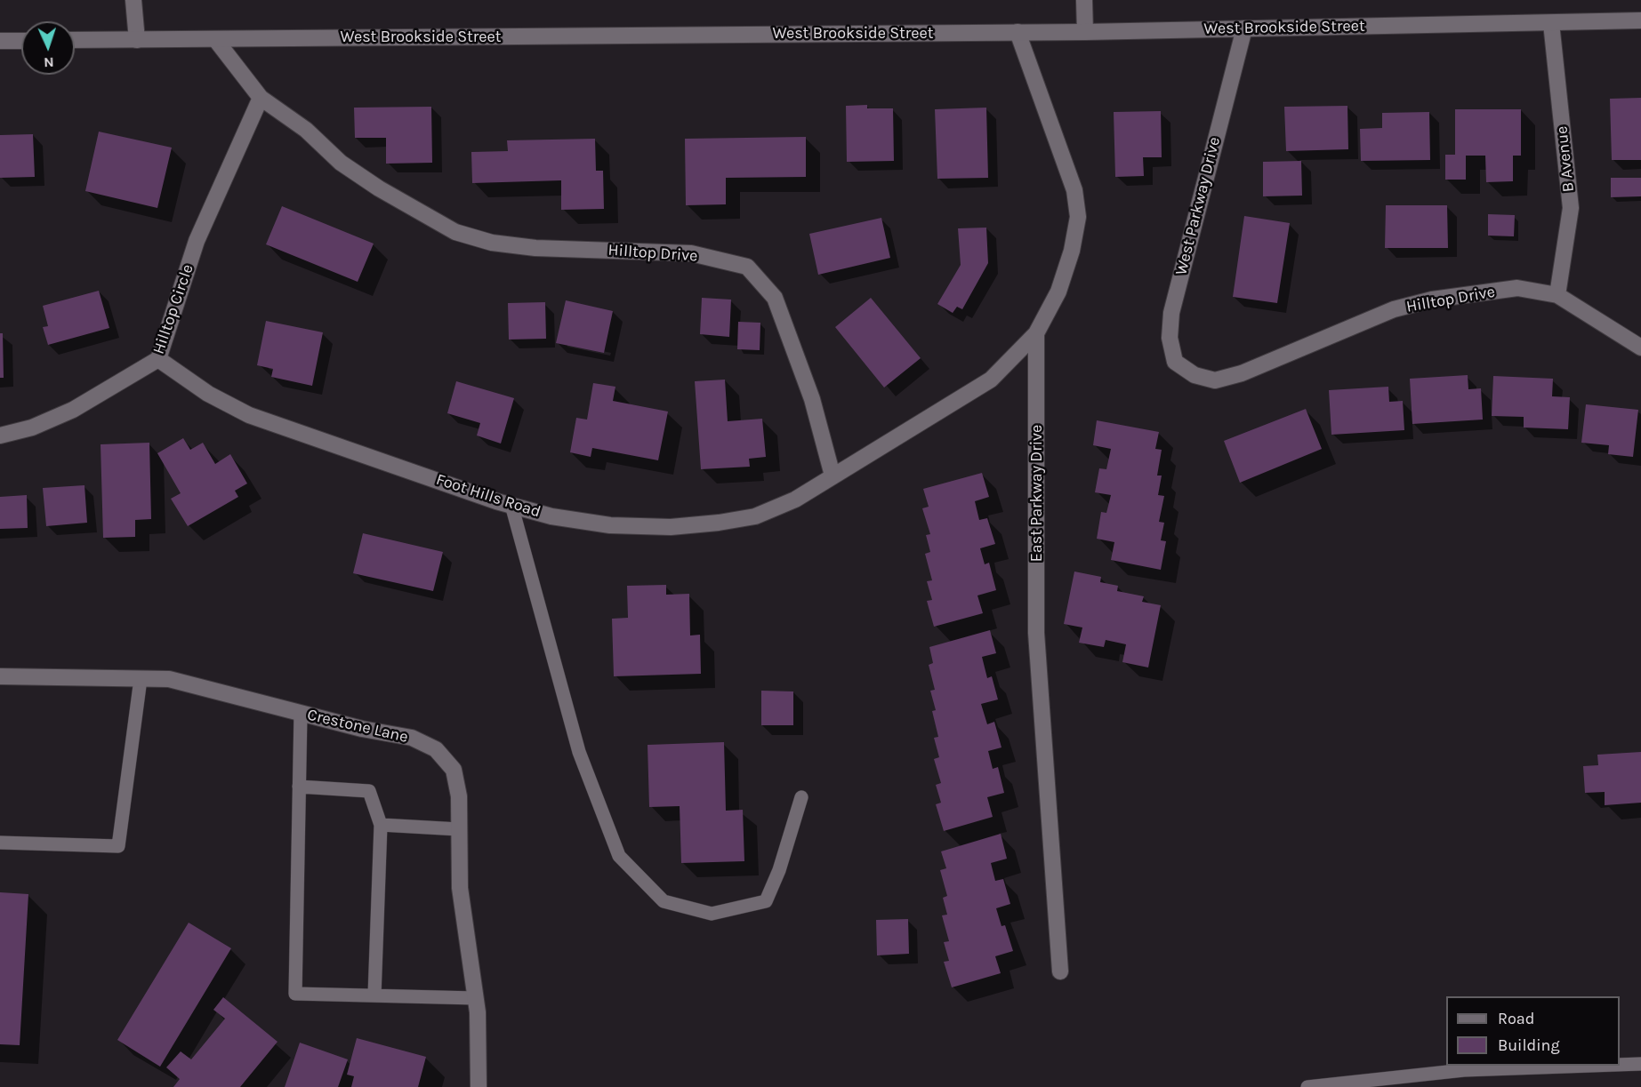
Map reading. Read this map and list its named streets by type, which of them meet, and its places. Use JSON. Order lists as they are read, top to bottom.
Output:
{
  "streets": {
    "street": [
      "West Brookside Street",
      "B Avenue",
      "West Parkway Drive",
      "Hilltop Drive",
      "Hilltop Circle",
      "East Parkway Drive",
      "Foot Hills Road",
      "Crestone Lane"
    ]
  },
  "crossings": [
    ["West Brookside Street", "B Avenue"],
    ["West Brookside Street", "West Parkway Drive"],
    ["West Brookside Street", "Hilltop Drive"],
    ["West Brookside Street", "East Parkway Drive"],
    ["B Avenue", "Hilltop Drive"],
    ["West Parkway Drive", "Hilltop Drive"],
    ["Hilltop Drive", "Hilltop Circle"],
    ["Hilltop Drive", "Foot Hills Road"],
    ["Hilltop Circle", "Foot Hills Road"]
  ],
  "legend": ["Road", "Building"],
  "north": "bottom"
}
